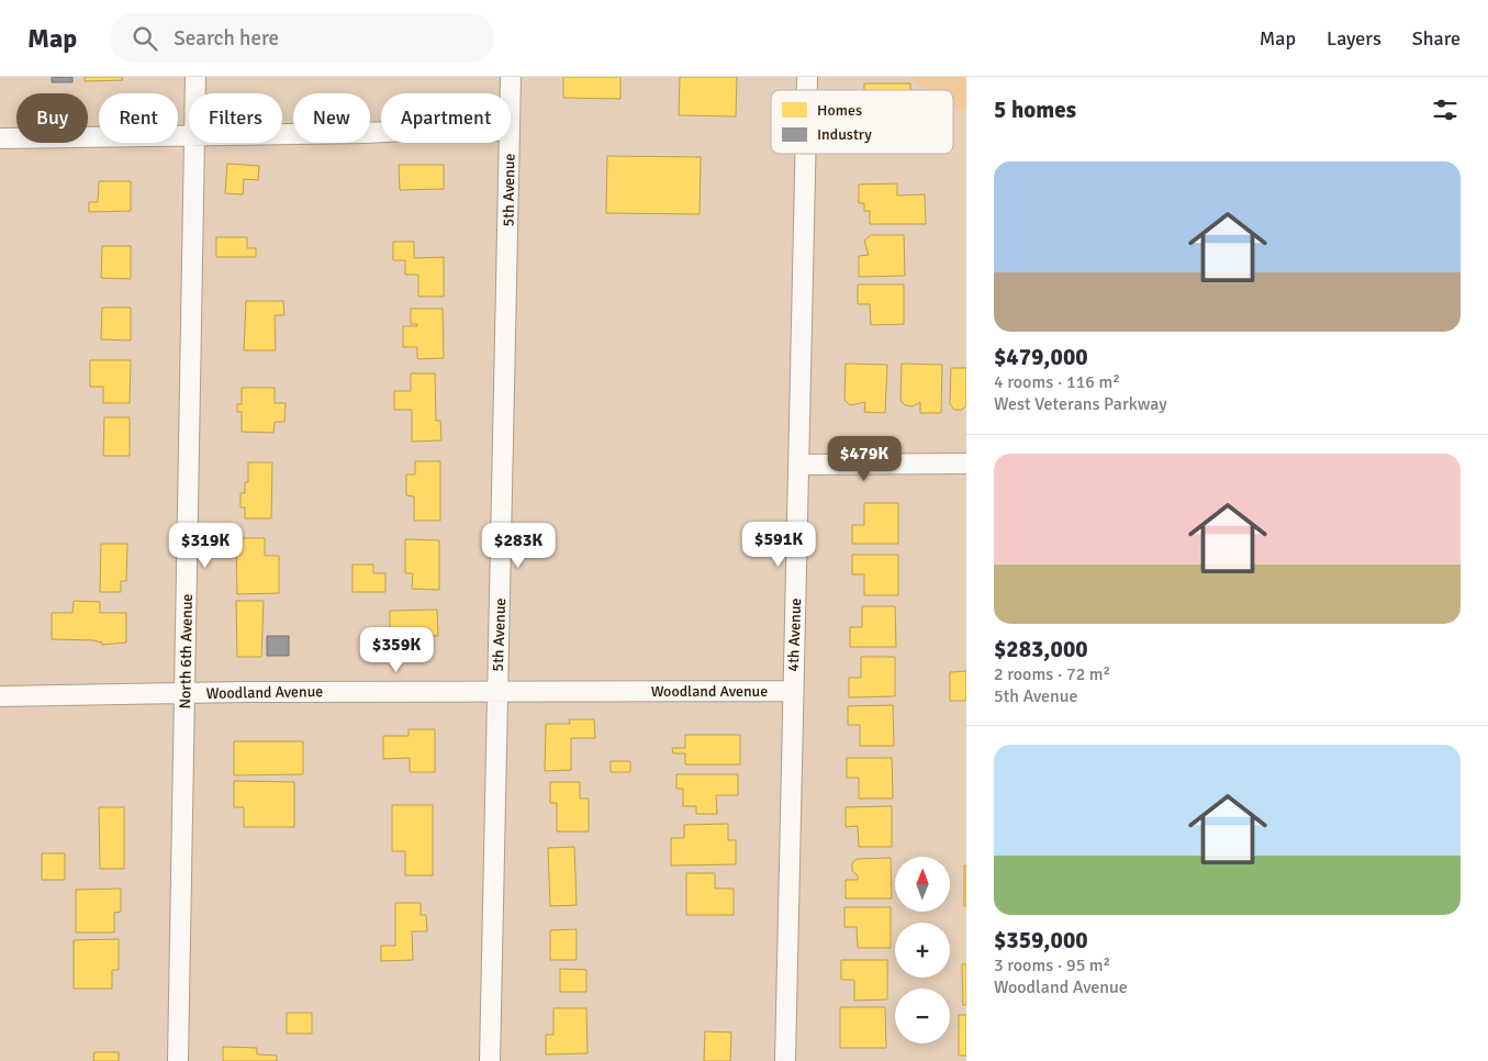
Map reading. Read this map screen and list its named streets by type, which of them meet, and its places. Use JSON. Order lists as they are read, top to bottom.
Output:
{
  "streets": {
    "street": [
      "5th Avenue",
      "4th Avenue",
      "North 6th Avenue",
      "Woodland Avenue"
    ]
  },
  "crossings": [
    ["5th Avenue", "Woodland Avenue"],
    ["4th Avenue", "Woodland Avenue"],
    ["North 6th Avenue", "Woodland Avenue"]
  ],
  "legend": ["Homes", "Industry"],
  "north": "top",
  "page": {
    "header": "Map",
    "search": "Search here",
    "nav": ["Map", "Layers", "Share"],
    "heading": "5 homes",
    "chip": [
      "Buy",
      "Rent",
      "Filters",
      "New",
      "Apartment"
    ],
    "list": [
      {
        "name": "$479,000",
        "note": "4 rooms · 116 m² · West Veterans Parkway"
      },
      {
        "name": "$283,000",
        "note": "2 rooms · 72 m² · 5th Avenue"
      },
      {
        "name": "$359,000",
        "note": "3 rooms · 95 m² · Woodland Avenue"
      }
    ],
    "price": [
      "$479K",
      "$591K",
      "$319K",
      "$283K",
      "$359K"
    ],
    "map_buttons": ["+", "−"]
  }
}
